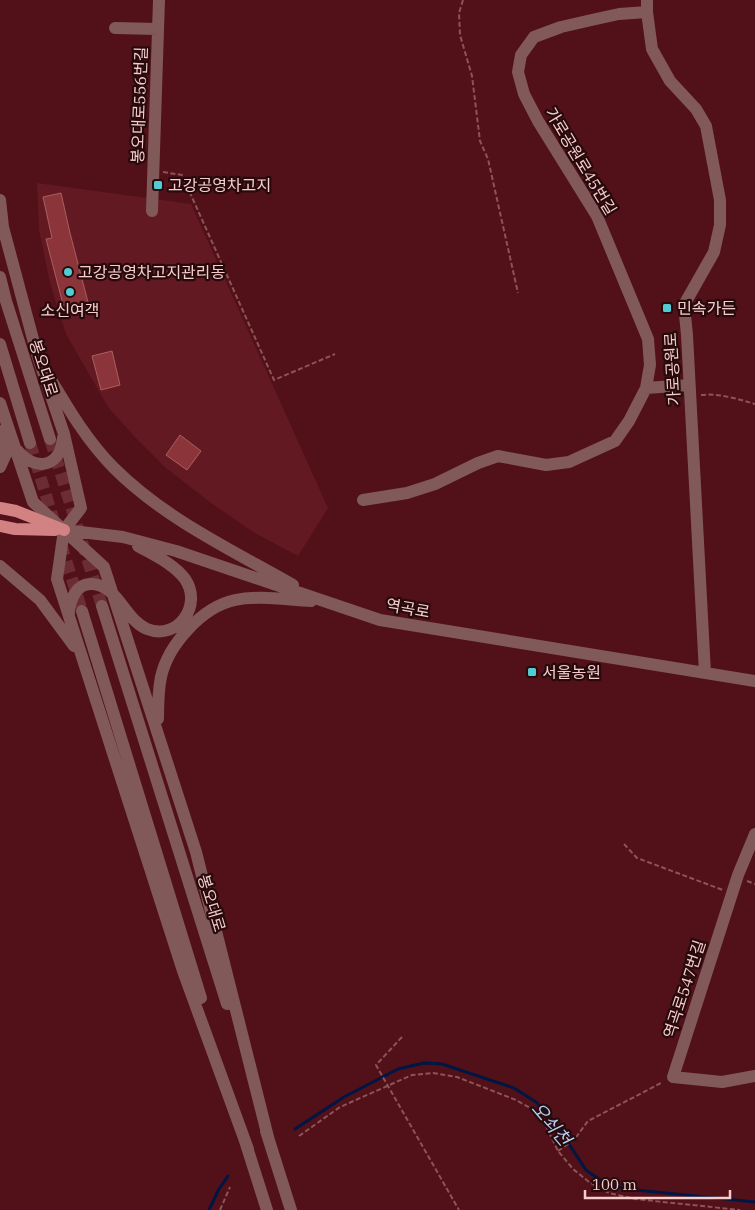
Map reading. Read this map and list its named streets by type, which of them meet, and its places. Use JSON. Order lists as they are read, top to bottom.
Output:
{
  "streets": {
    "street": [
      "봉오대로556번길",
      "가로공원로45번길",
      "봉오대로",
      "가로공원로",
      "역곡로",
      "역곡로547번길"
    ]
  },
  "crossings": [
    ["가로공원로45번길", "가로공원로"],
    ["가로공원로", "역곡로"]
  ],
  "water": ["오쇠천"],
  "places": {
    "transit": ["고강공영차고지", "민속가든", "서울농원"],
    "other": ["고강공영차고지관리동", "소신여객"]
  },
  "scale_bar": "100 m"
}
